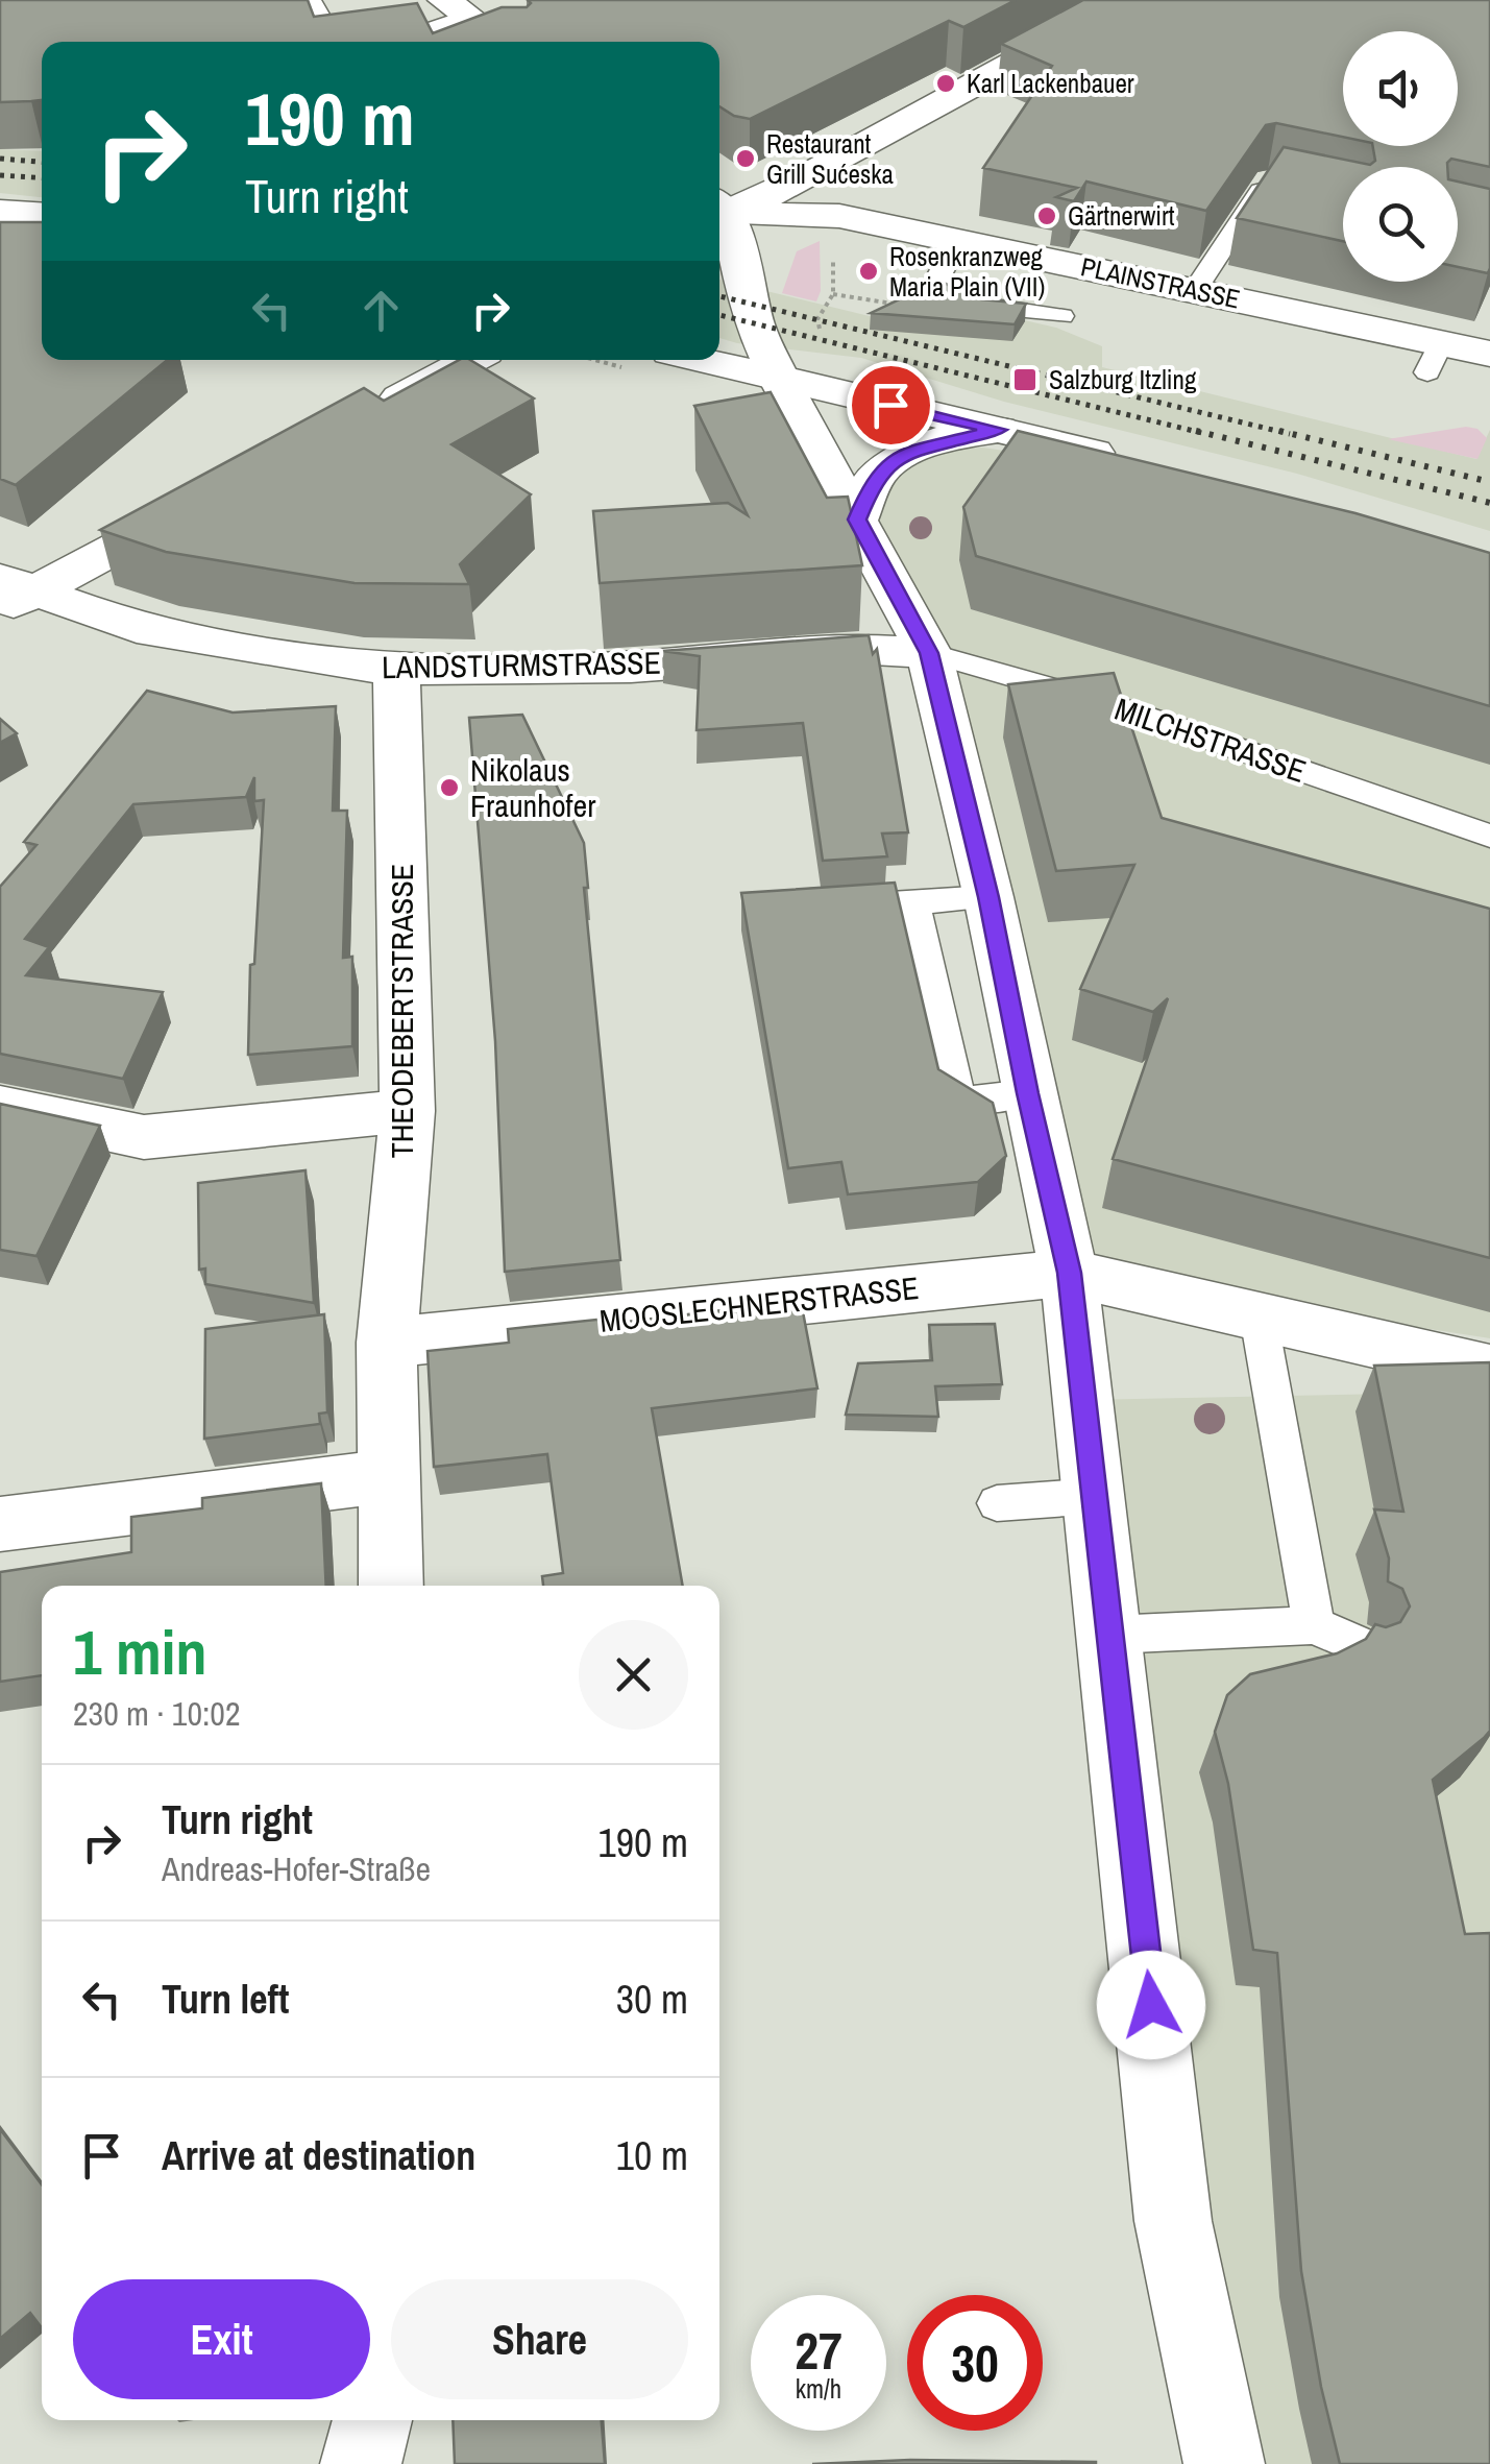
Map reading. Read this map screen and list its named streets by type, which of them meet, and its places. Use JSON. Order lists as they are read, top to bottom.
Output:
{
  "streets": {
    "street": [
      "PLAINSTRASSE",
      "LANDSTURMSTRASSE",
      "THEODEBERTSTRASSE",
      "MOOSLECHNERSTRASSE"
    ],
    "lane": ["MILCHSTRASSE"]
  },
  "crossings": [
    ["LANDSTURMSTRASSE", "MILCHSTRASSE"],
    ["LANDSTURMSTRASSE", "THEODEBERTSTRASSE"],
    ["THEODEBERTSTRASSE", "MOOSLECHNERSTRASSE"]
  ],
  "places": {
    "other": [
      "Karl Lackenbauer",
      "Restaurant Grill Sućeska",
      "Gärtnerwirt",
      "Rosenkranzweg Maria Plain (VII)",
      "Nikolaus Fraunhofer"
    ],
    "transit": ["Salzburg Itzling"]
  },
  "page": {
    "turn": ["190 m", "Turn right"],
    "heading": ["1 min", "230 m · 10:02"],
    "list": [
      {
        "name": "Turn right",
        "note": "Andreas-Hofer-Straße",
        "value": "190 m"
      },
      {
        "name": "Turn left",
        "value": "30 m"
      },
      {
        "name": "Arrive at destination",
        "value": "10 m"
      }
    ],
    "buttons": ["Exit", "Share"],
    "speed": "27 km/h",
    "limit": "30"
  }
}
